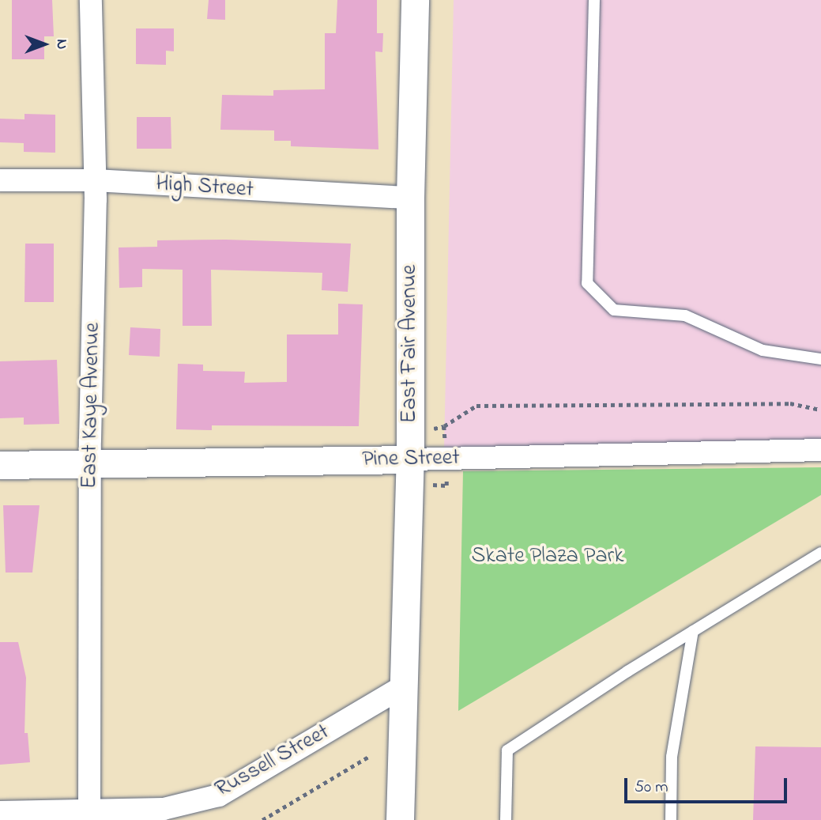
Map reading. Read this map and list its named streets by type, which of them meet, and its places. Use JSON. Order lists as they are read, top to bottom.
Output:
{
  "streets": {
    "street": [
      "High Street",
      "East Fair Avenue",
      "East Kaye Avenue",
      "Pine Street",
      "Russell Street"
    ]
  },
  "crossings": [
    ["High Street", "East Fair Avenue"],
    ["High Street", "East Kaye Avenue"],
    ["East Fair Avenue", "Pine Street"],
    ["East Fair Avenue", "Russell Street"],
    ["East Kaye Avenue", "Pine Street"],
    ["East Kaye Avenue", "Russell Street"]
  ],
  "parks": ["Skate Plaza Park"],
  "scale_bar": "50 m",
  "north": "right"
}
